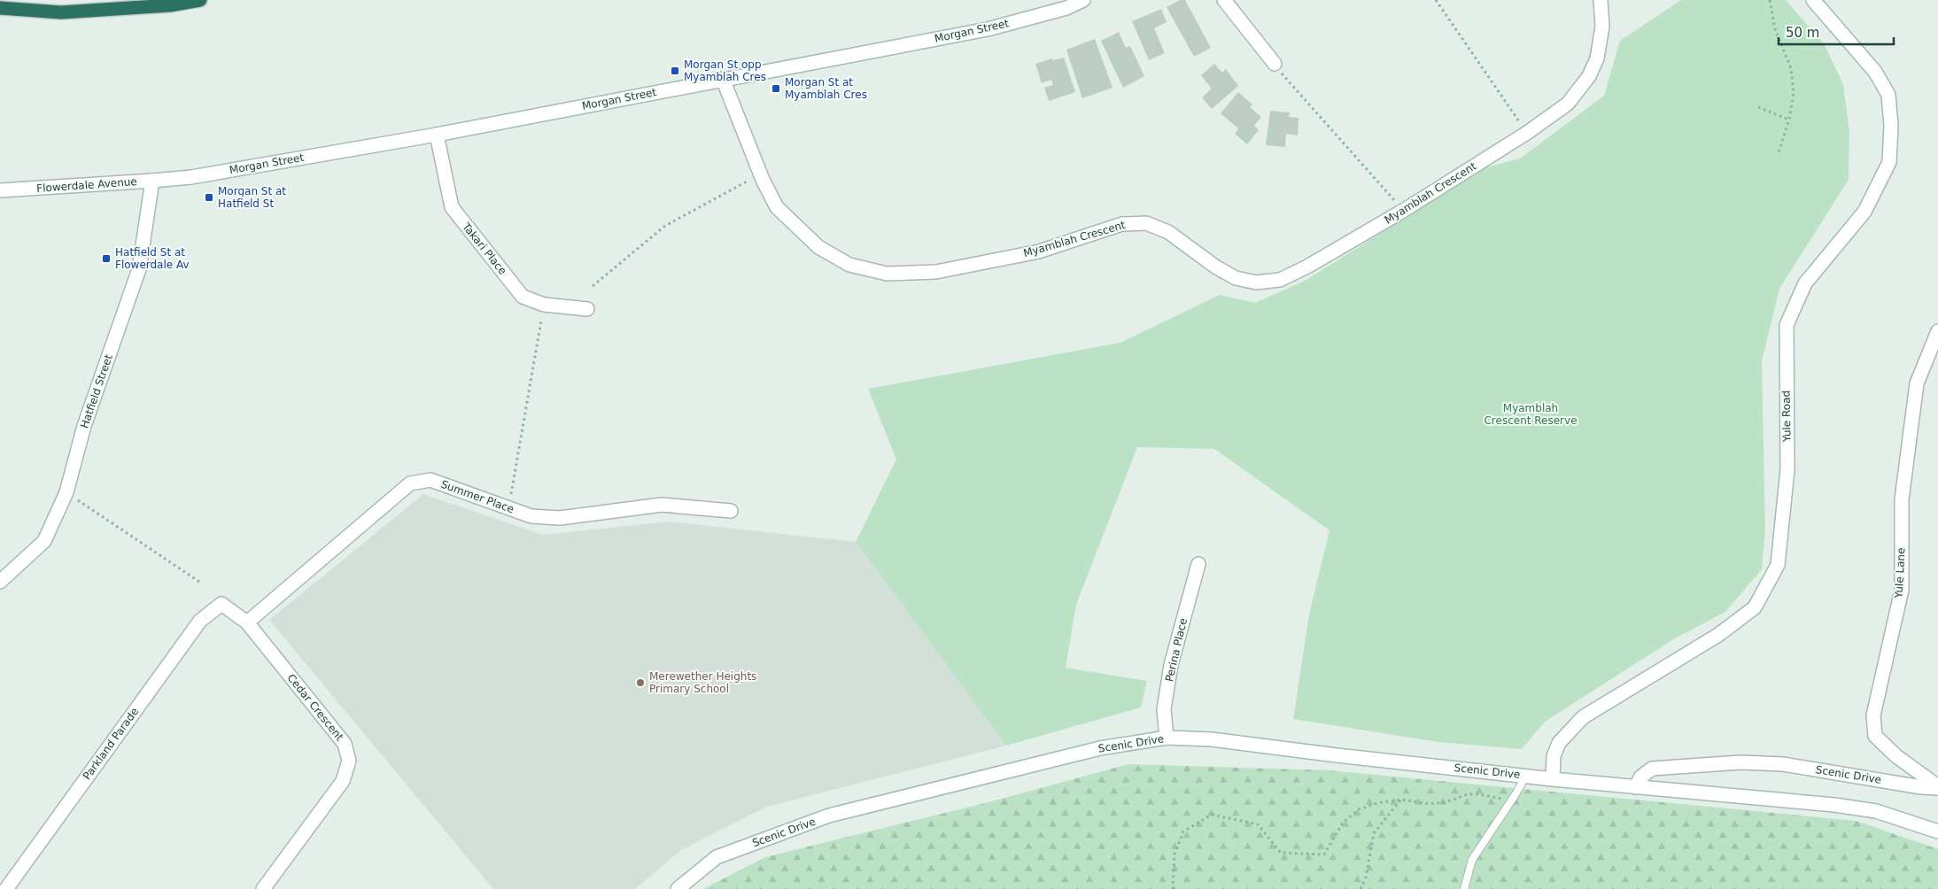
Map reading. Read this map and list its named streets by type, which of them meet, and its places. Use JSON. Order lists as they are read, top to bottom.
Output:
{
  "streets": {
    "street": [
      "Morgan Street",
      "Flowerdale Avenue",
      "Myamblah Crescent",
      "Takari Place",
      "Hatfield Street",
      "Yule Road",
      "Summer Place",
      "Yule Lane",
      "Perina Place",
      "Cedar Crescent",
      "Parkland Parade",
      "Scenic Drive"
    ]
  },
  "crossings": [
    ["Morgan Street", "Flowerdale Avenue"],
    ["Morgan Street", "Myamblah Crescent"],
    ["Morgan Street", "Takari Place"],
    ["Morgan Street", "Hatfield Street"],
    ["Flowerdale Avenue", "Hatfield Street"],
    ["Yule Road", "Scenic Drive"],
    ["Summer Place", "Cedar Crescent"],
    ["Yule Lane", "Scenic Drive"],
    ["Perina Place", "Scenic Drive"],
    ["Cedar Crescent", "Parkland Parade"]
  ],
  "parks": ["Myamblah Crescent Reserve"],
  "places": {
    "transit": [
      "Morgan St opp Myamblah Cres",
      "Morgan St at Myamblah Cres",
      "Morgan St at Hatfield St",
      "Hatfield St at Flowerdale Av"
    ],
    "other": ["Merewether Heights Primary School"]
  },
  "scale_bar": "50 m"
}
